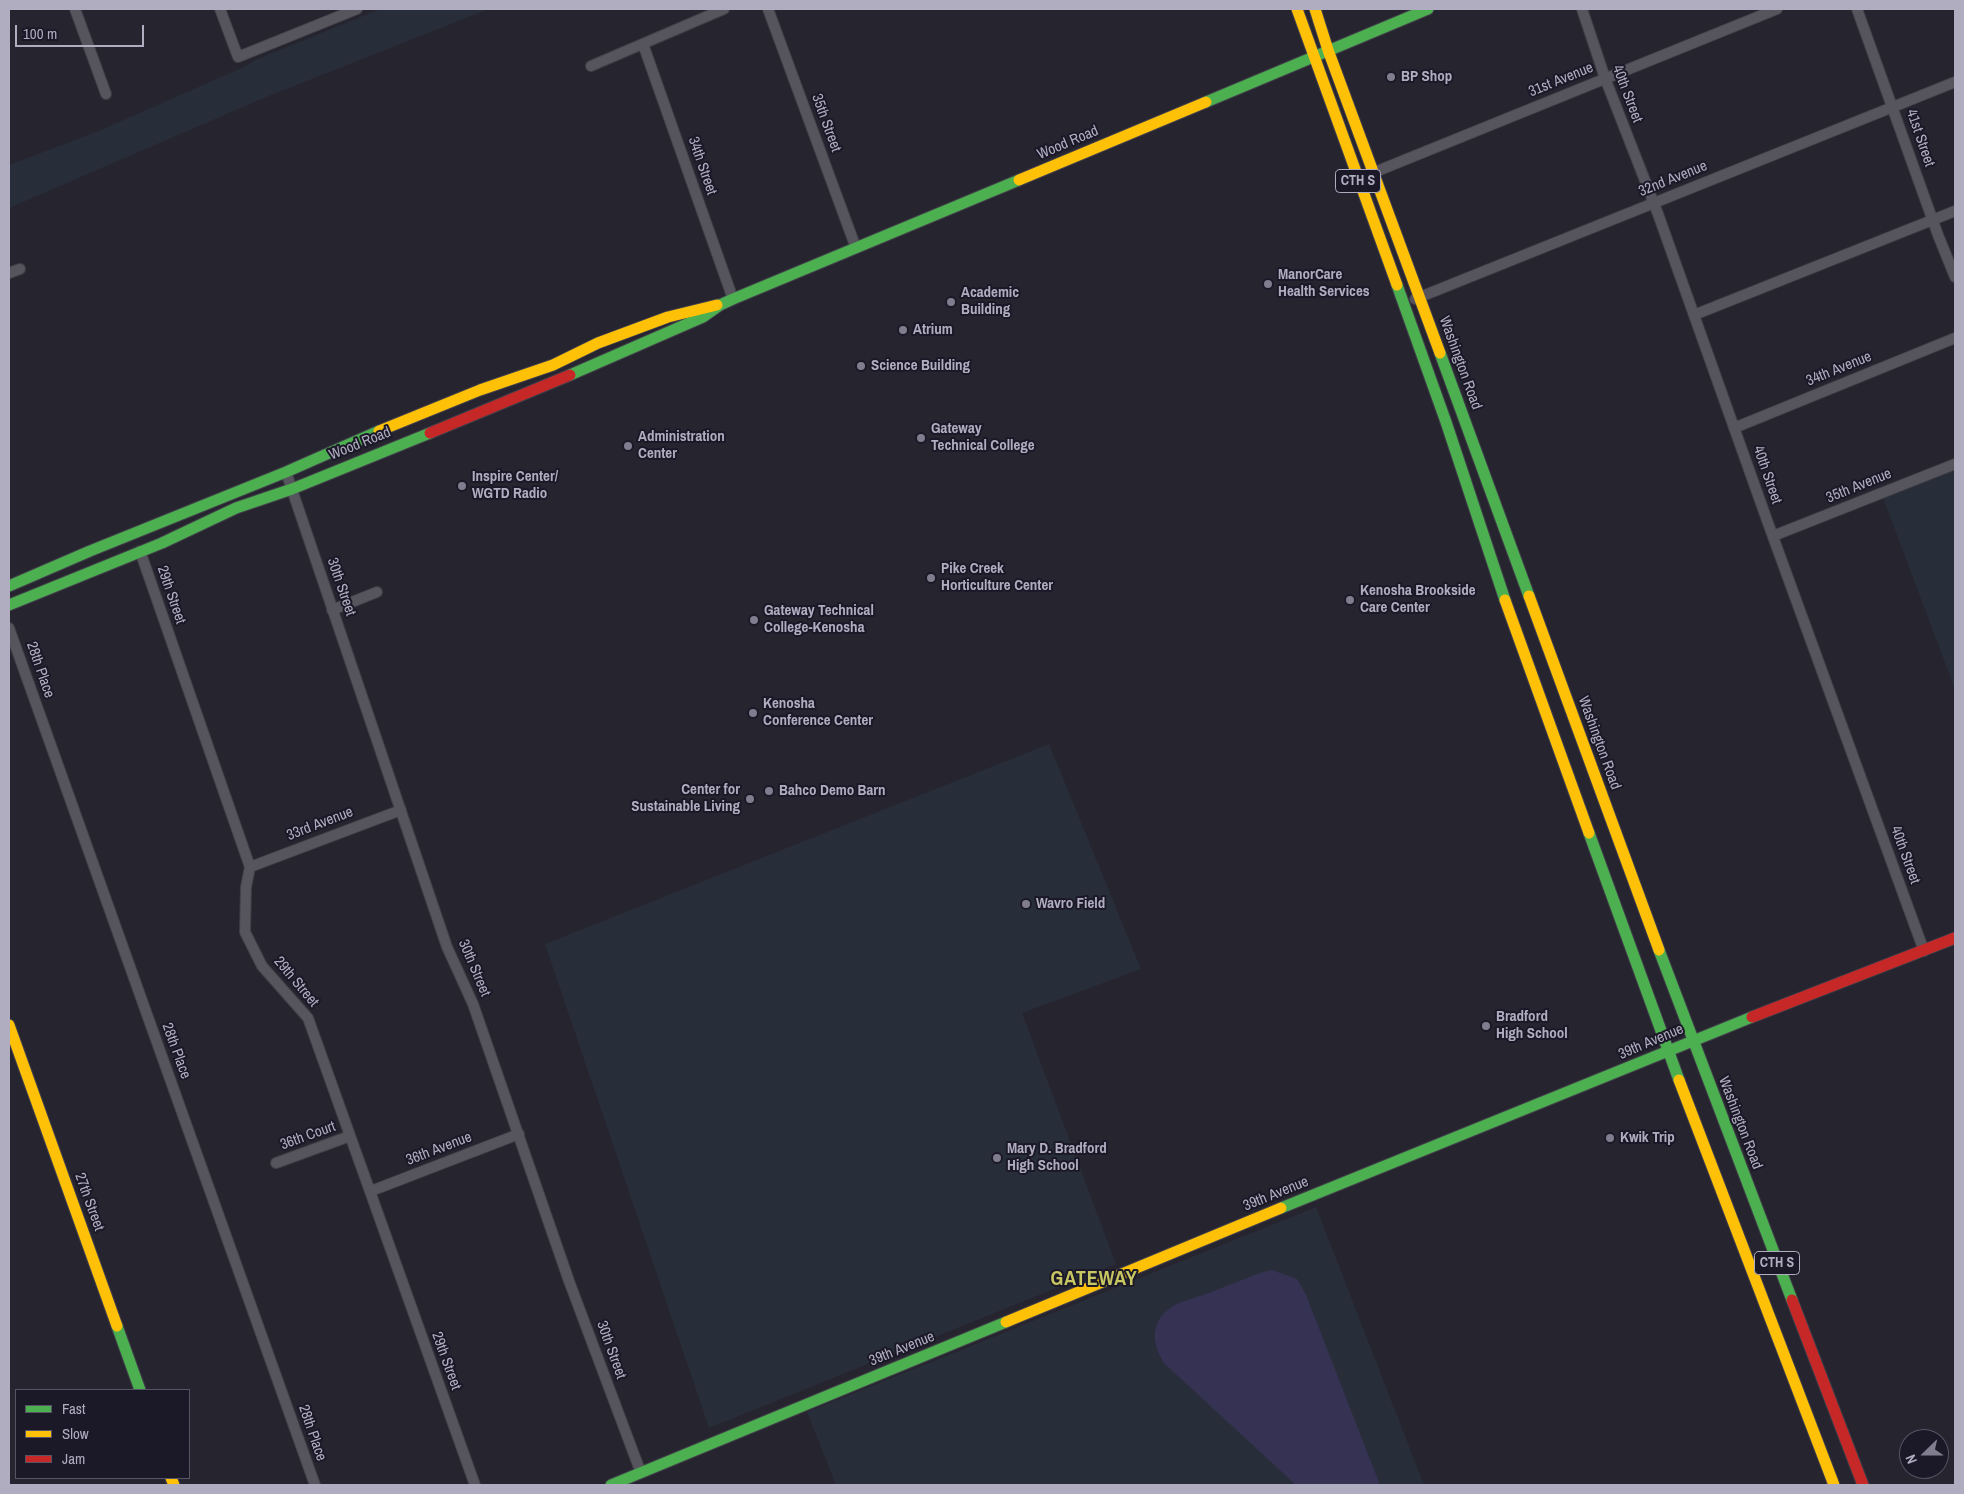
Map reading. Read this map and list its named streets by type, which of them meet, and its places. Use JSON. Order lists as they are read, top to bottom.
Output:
{
  "streets": {
    "street": [
      "31st Avenue",
      "40th Street",
      "35th Street",
      "41st Street",
      "Wood Road",
      "34th Street",
      "32nd Avenue",
      "CTH S",
      "Washington Road",
      "34th Avenue",
      "35th Avenue",
      "30th Street",
      "29th Street",
      "28th Place",
      "33rd Avenue",
      "39th Avenue",
      "36th Court",
      "36th Avenue",
      "27th Street"
    ]
  },
  "crossings": [
    ["31st Avenue", "40th Street"],
    ["31st Avenue", "CTH S"],
    ["31st Avenue", "Washington Road"],
    ["40th Street", "32nd Avenue"],
    ["40th Street", "34th Avenue"],
    ["40th Street", "35th Avenue"],
    ["40th Street", "39th Avenue"],
    ["35th Street", "Wood Road"],
    ["41st Street", "32nd Avenue"],
    ["Wood Road", "34th Street"],
    ["Wood Road", "CTH S"],
    ["Wood Road", "Washington Road"],
    ["Wood Road", "30th Street"],
    ["Wood Road", "29th Street"],
    ["32nd Avenue", "CTH S"],
    ["32nd Avenue", "Washington Road"],
    ["CTH S", "39th Avenue"],
    ["Washington Road", "39th Avenue"],
    ["30th Street", "33rd Avenue"],
    ["30th Street", "39th Avenue"],
    ["30th Street", "36th Avenue"],
    ["29th Street", "33rd Avenue"],
    ["29th Street", "36th Court"],
    ["29th Street", "36th Avenue"]
  ],
  "districts": ["GATEWAY"],
  "places": [
    "BP Shop",
    "ManorCare Health Services",
    "Academic Building",
    "Atrium",
    "Science Building",
    "Gateway Technical College",
    "Administration Center",
    "Inspire Center/ WGTD Radio",
    "Pike Creek Horticulture Center",
    "Kenosha Brookside Care Center",
    "Gateway Technical College-Kenosha",
    "Kenosha Conference Center",
    "Bahco Demo Barn",
    "Center for Sustainable Living",
    "Wavro Field",
    "Bradford High School",
    "Kwik Trip",
    "Mary D. Bradford High School"
  ],
  "legend": ["Fast", "Slow", "Jam"],
  "scale_bar": "100 m",
  "north": "left"
}
